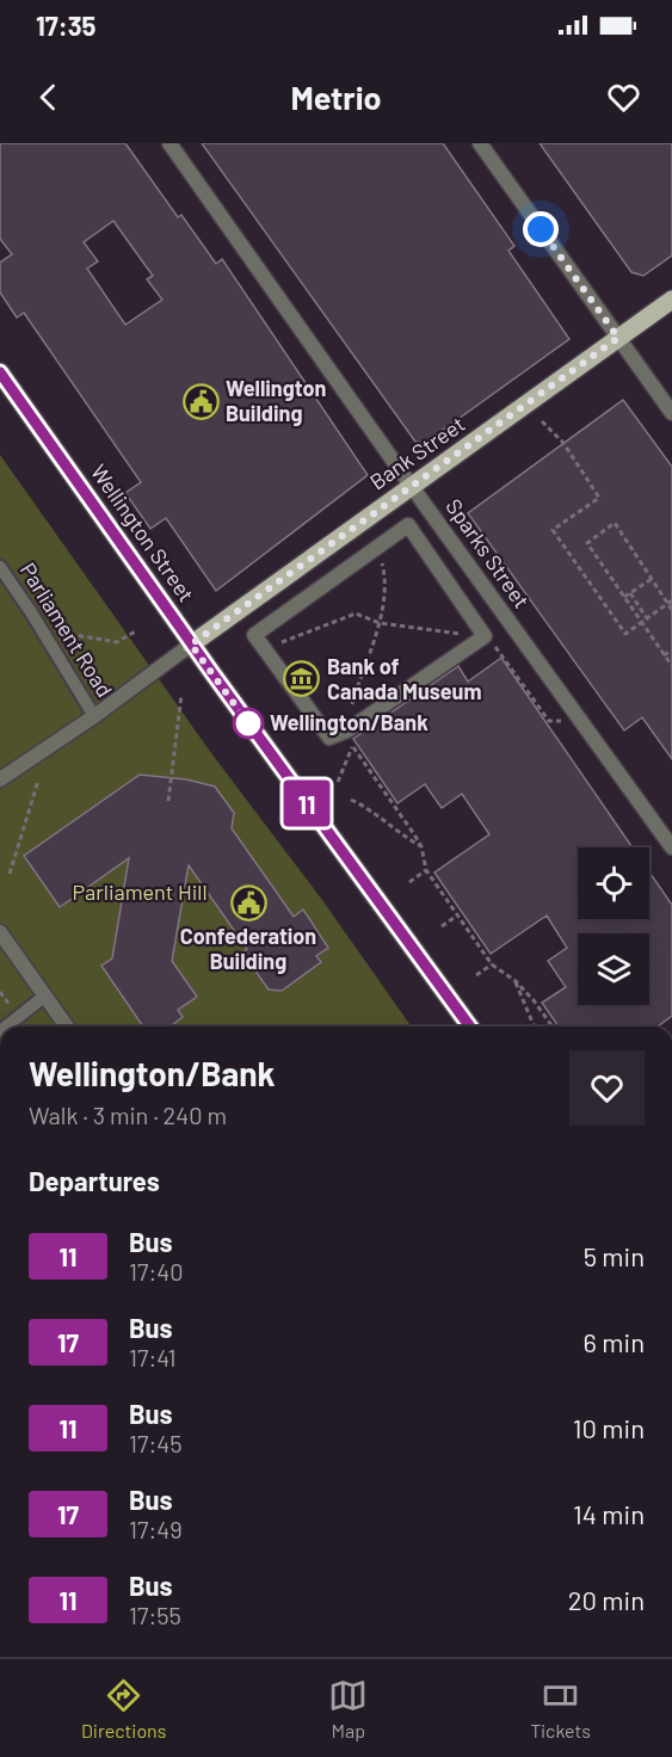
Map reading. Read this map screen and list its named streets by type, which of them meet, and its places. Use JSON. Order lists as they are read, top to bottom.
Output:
{
  "streets": {
    "main road": ["Bank Street", "Wellington Street"],
    "street": ["Sparks Street", "Parliament Road"]
  },
  "crossings": [
    ["Bank Street", "Wellington Street"],
    ["Bank Street", "Sparks Street"],
    ["Bank Street", "Parliament Road"],
    ["Wellington Street", "Parliament Road"]
  ],
  "parks": ["Parliament Hill"],
  "places": {
    "public building": ["Wellington Building", "Confederation Building"],
    "museum": ["Bank of Canada Museum"],
    "other": ["Wellington/Bank"]
  },
  "lines": ["bus line 11"],
  "page": {
    "status": "17:35",
    "header": "Metrio",
    "on_map": "11",
    "heading": [
      ["Wellington/Bank", "Walk · 3 min · 240 m"],
      "Departures"
    ],
    "list": [
      {
        "mark": "11",
        "name": "Bus",
        "note": "17:40",
        "value": "5 min"
      },
      {
        "mark": "17",
        "name": "Bus",
        "note": "17:41",
        "value": "6 min"
      },
      {
        "mark": "11",
        "name": "Bus",
        "note": "17:45",
        "value": "10 min"
      },
      {
        "mark": "17",
        "name": "Bus",
        "note": "17:49",
        "value": "14 min"
      },
      {
        "mark": "11",
        "name": "Bus",
        "note": "17:55",
        "value": "20 min"
      }
    ],
    "tabs": ["Directions", "Map", "Tickets"]
  }
}
